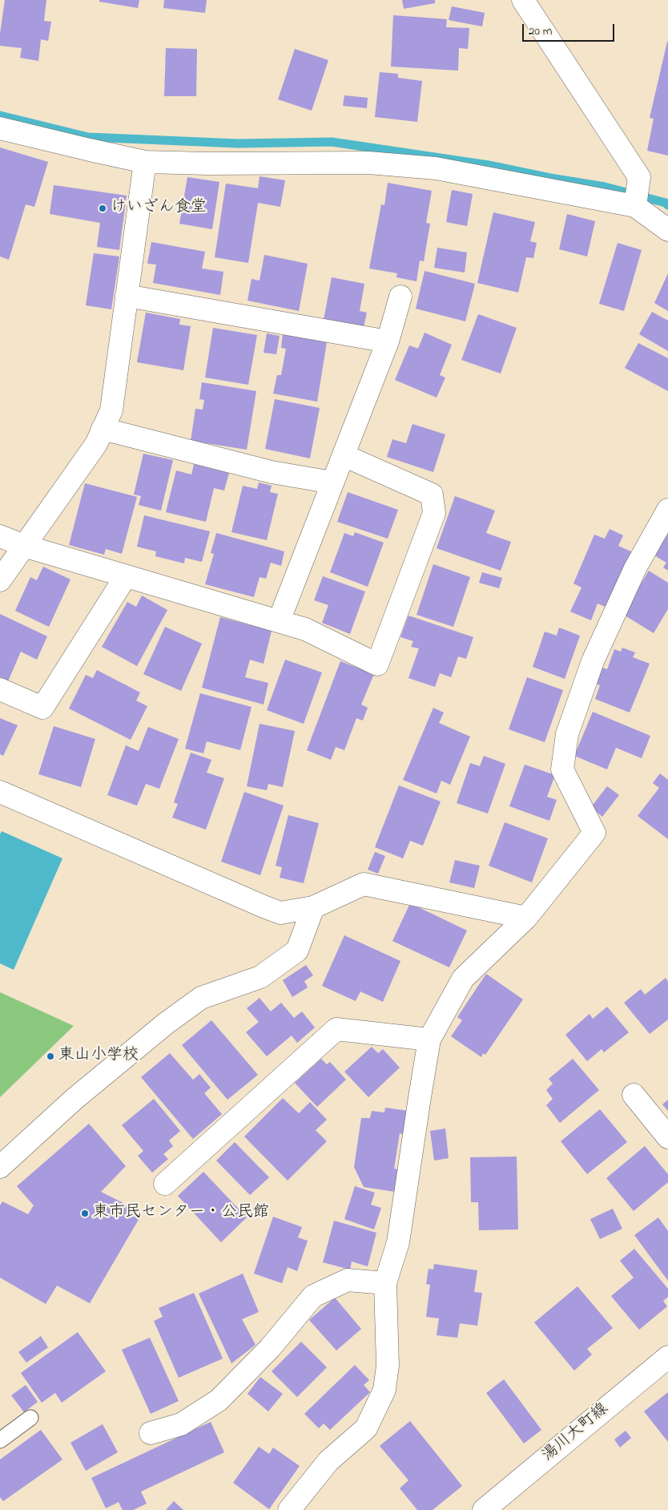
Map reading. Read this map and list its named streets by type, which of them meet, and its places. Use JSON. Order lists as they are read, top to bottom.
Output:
{
  "streets": {
    "street": ["湯川大町線"]
  },
  "places": ["けいざん食堂", "東山小学校", "東市民センター・公民館"],
  "scale_bar": "20 m"
}
